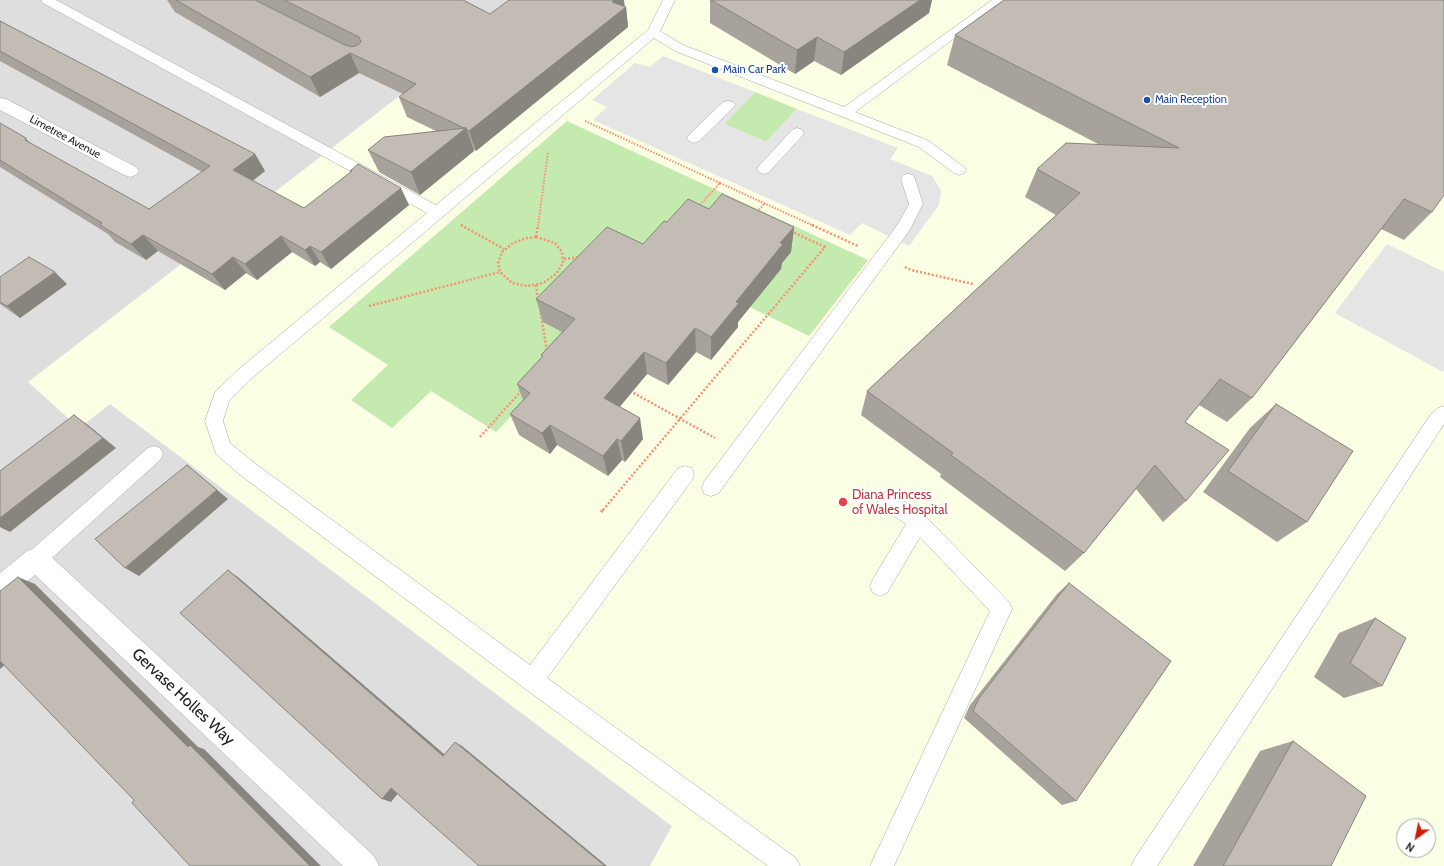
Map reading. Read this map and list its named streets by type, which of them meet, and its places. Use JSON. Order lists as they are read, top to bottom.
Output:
{
  "streets": {
    "street": ["Limetree Avenue", "Gervase Holles Way"]
  },
  "places": ["Main Car Park", "Main Reception", "Diana Princess of Wales Hospital"],
  "north": "bottom left"
}
